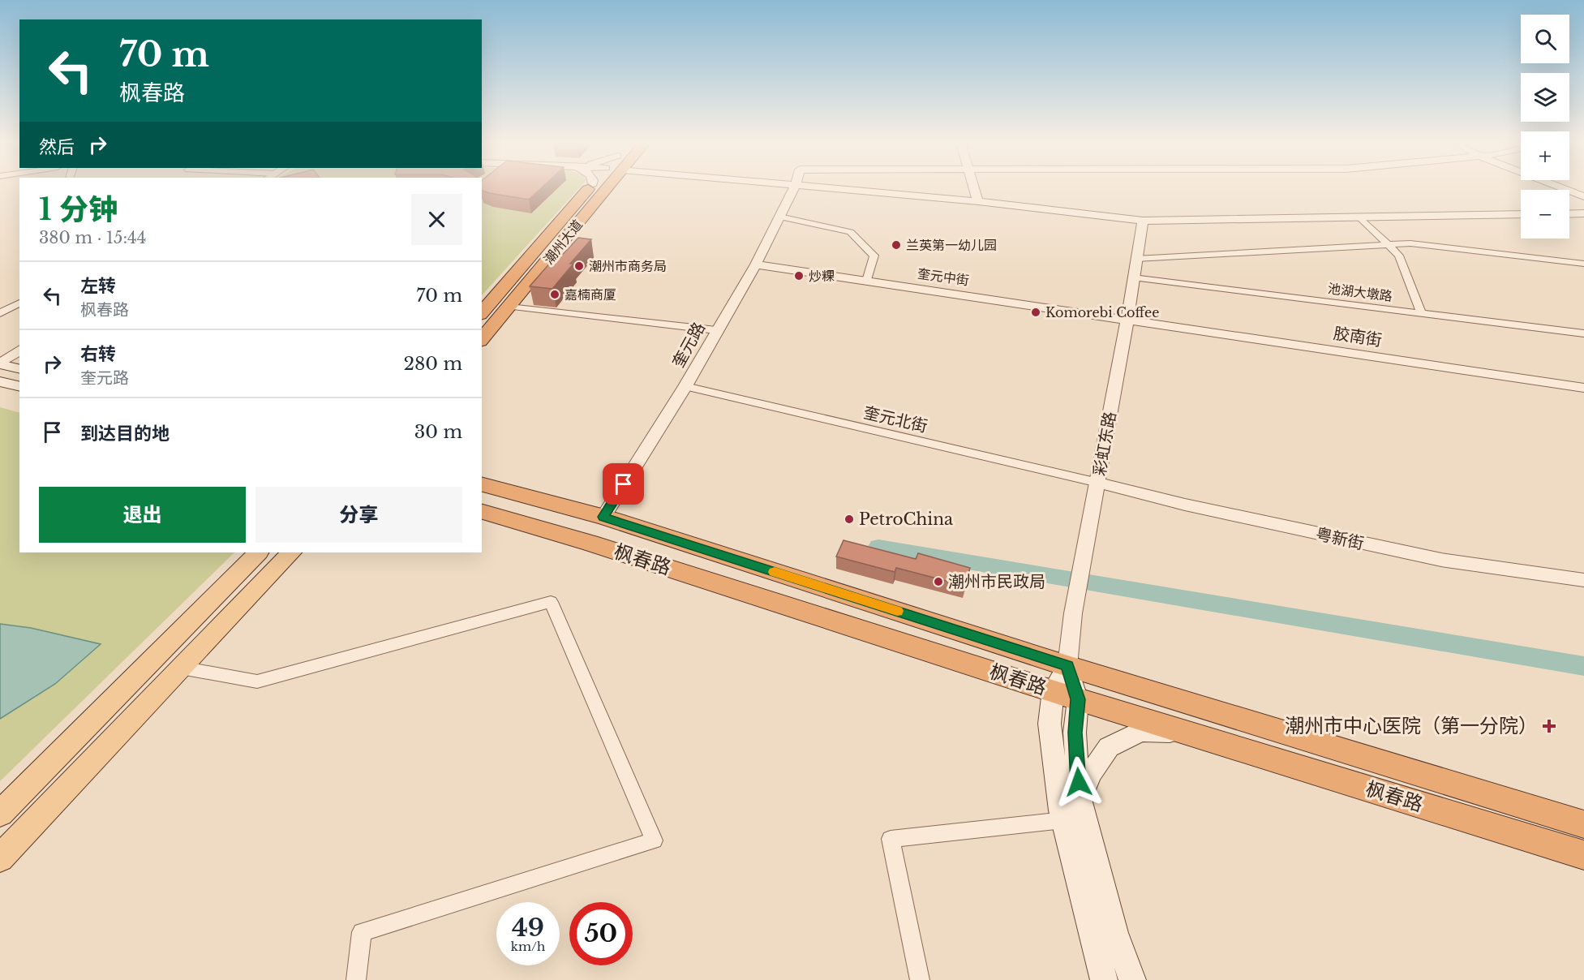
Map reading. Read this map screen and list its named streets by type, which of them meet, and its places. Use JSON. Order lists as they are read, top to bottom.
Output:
{
  "streets": {
    "highway": ["潮州大道", "枫春路"],
    "street": [
      "奎元中街",
      "池湖大墩路",
      "胶南街",
      "奎元路",
      "奎元北街",
      "彩虹东路",
      "粤新街"
    ]
  },
  "crossings": [
    ["奎元中街", "胶南街"],
    ["奎元中街", "奎元路"],
    ["奎元中街", "彩虹东路"],
    ["池湖大墩路", "彩虹东路"],
    ["胶南街", "彩虹东路"],
    ["奎元路", "奎元北街"],
    ["奎元路", "枫春路"],
    ["奎元北街", "彩虹东路"],
    ["奎元北街", "粤新街"],
    ["彩虹东路", "粤新街"],
    ["彩虹东路", "枫春路"]
  ],
  "places": {
    "other": [
      "兰英第一幼儿园",
      "潮州市商务局",
      "炒粿",
      "嘉楠商厦",
      "Komorebi Coffee",
      "PetroChina",
      "潮州市民政局"
    ],
    "health": ["潮州市中心医院（第一分院）"]
  },
  "page": {
    "map_buttons": ["+", "−"],
    "turn": ["70 m", "枫春路"],
    "then": "然后",
    "heading": ["1 分钟", "380 m · 15:44"],
    "list": [
      {
        "name": "左转",
        "note": "枫春路",
        "value": "70 m"
      },
      {
        "name": "右转",
        "note": "奎元路",
        "value": "280 m"
      },
      {
        "name": "到达目的地",
        "value": "30 m"
      }
    ],
    "buttons": ["退出", "分享"],
    "speed": "49 km/h",
    "limit": "50"
  }
}
